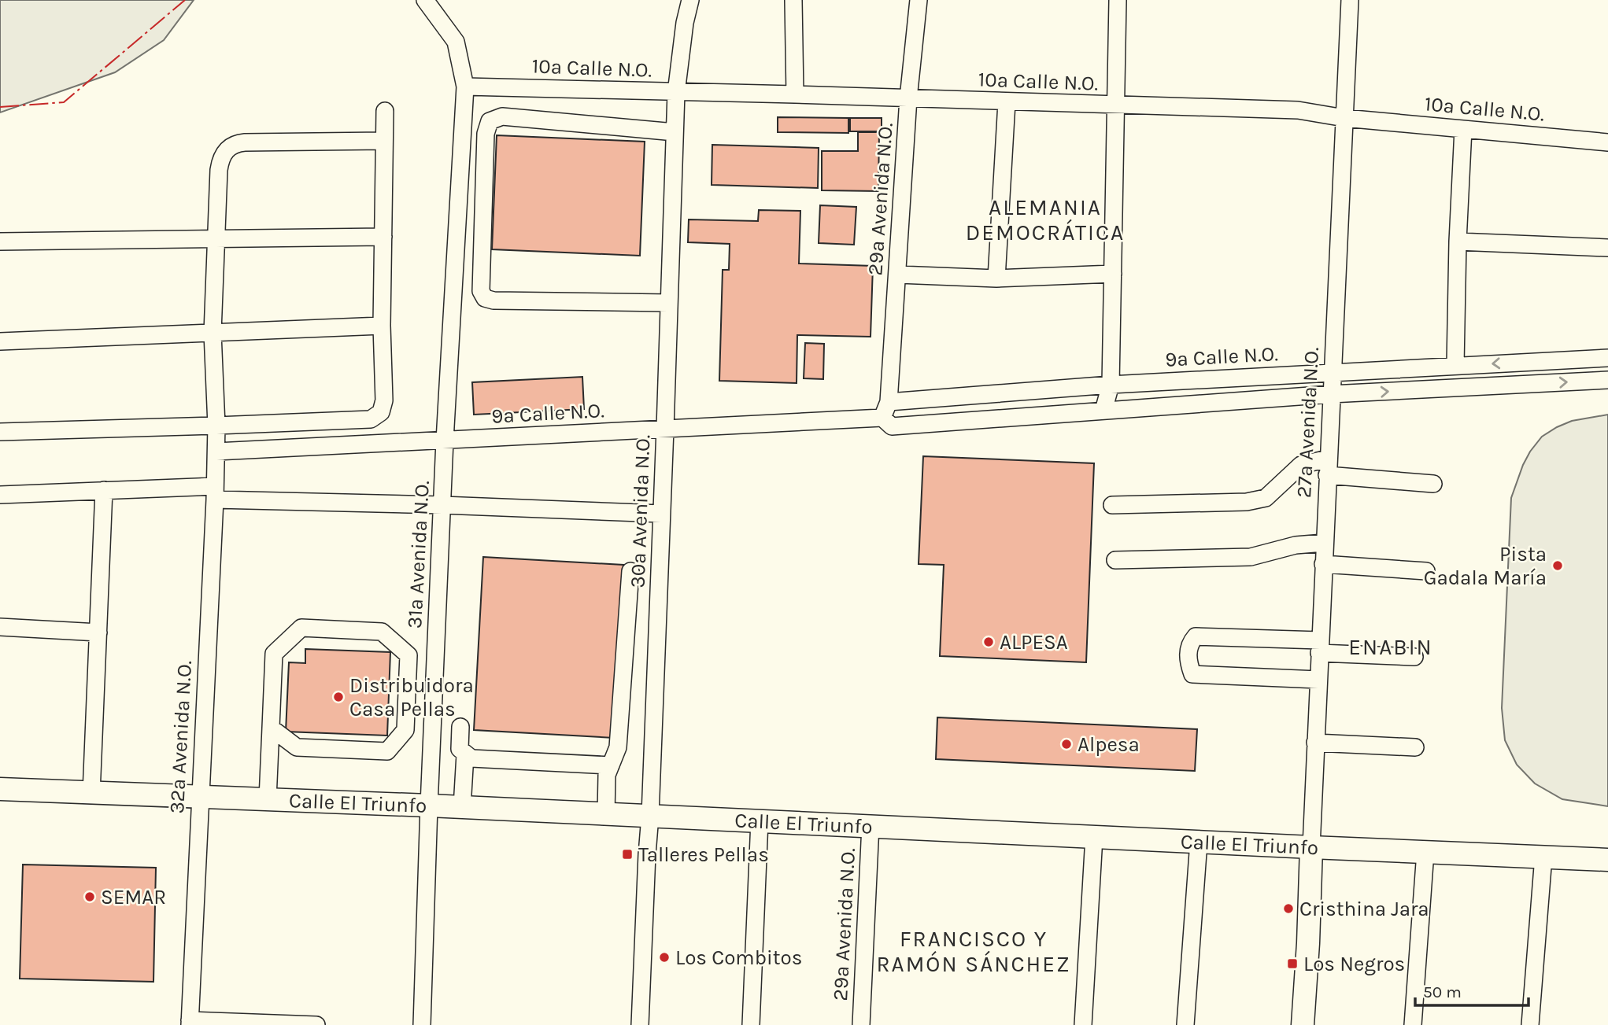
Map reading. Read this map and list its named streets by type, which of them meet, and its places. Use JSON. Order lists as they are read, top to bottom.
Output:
{
  "streets": {
    "main road": ["Calle El Triunfo"],
    "street": [
      "10a Calle N.O.",
      "29a Avenida N.O.",
      "9a Calle N.O.",
      "27a Avenida N.O.",
      "30a Avenida N.O.",
      "31a Avenida N.O.",
      "32a Avenida N.O."
    ]
  },
  "crossings": [
    ["10a Calle N.O.", "29a Avenida N.O."],
    ["10a Calle N.O.", "27a Avenida N.O."],
    ["10a Calle N.O.", "30a Avenida N.O."],
    ["10a Calle N.O.", "31a Avenida N.O."],
    ["29a Avenida N.O.", "9a Calle N.O."],
    ["29a Avenida N.O.", "Calle El Triunfo"],
    ["9a Calle N.O.", "27a Avenida N.O."],
    ["9a Calle N.O.", "30a Avenida N.O."],
    ["9a Calle N.O.", "31a Avenida N.O."],
    ["9a Calle N.O.", "32a Avenida N.O."],
    ["27a Avenida N.O.", "Calle El Triunfo"],
    ["30a Avenida N.O.", "Calle El Triunfo"],
    ["31a Avenida N.O.", "Calle El Triunfo"],
    ["32a Avenida N.O.", "Calle El Triunfo"]
  ],
  "districts": ["ALEMANIA DEMOCRÁTICA", "ENABIN", "FRANCISCO Y RAMÓN SÁNCHEZ"],
  "places": {
    "other": [
      "Pista Gadala María",
      "ALPESA",
      "Distribuidora Casa Pellas",
      "Alpesa",
      "SEMAR",
      "Cristhina Jara",
      "Los Combitos"
    ],
    "transit": ["Talleres Pellas", "Los Negros"]
  },
  "scale_bar": "50 m"
}
